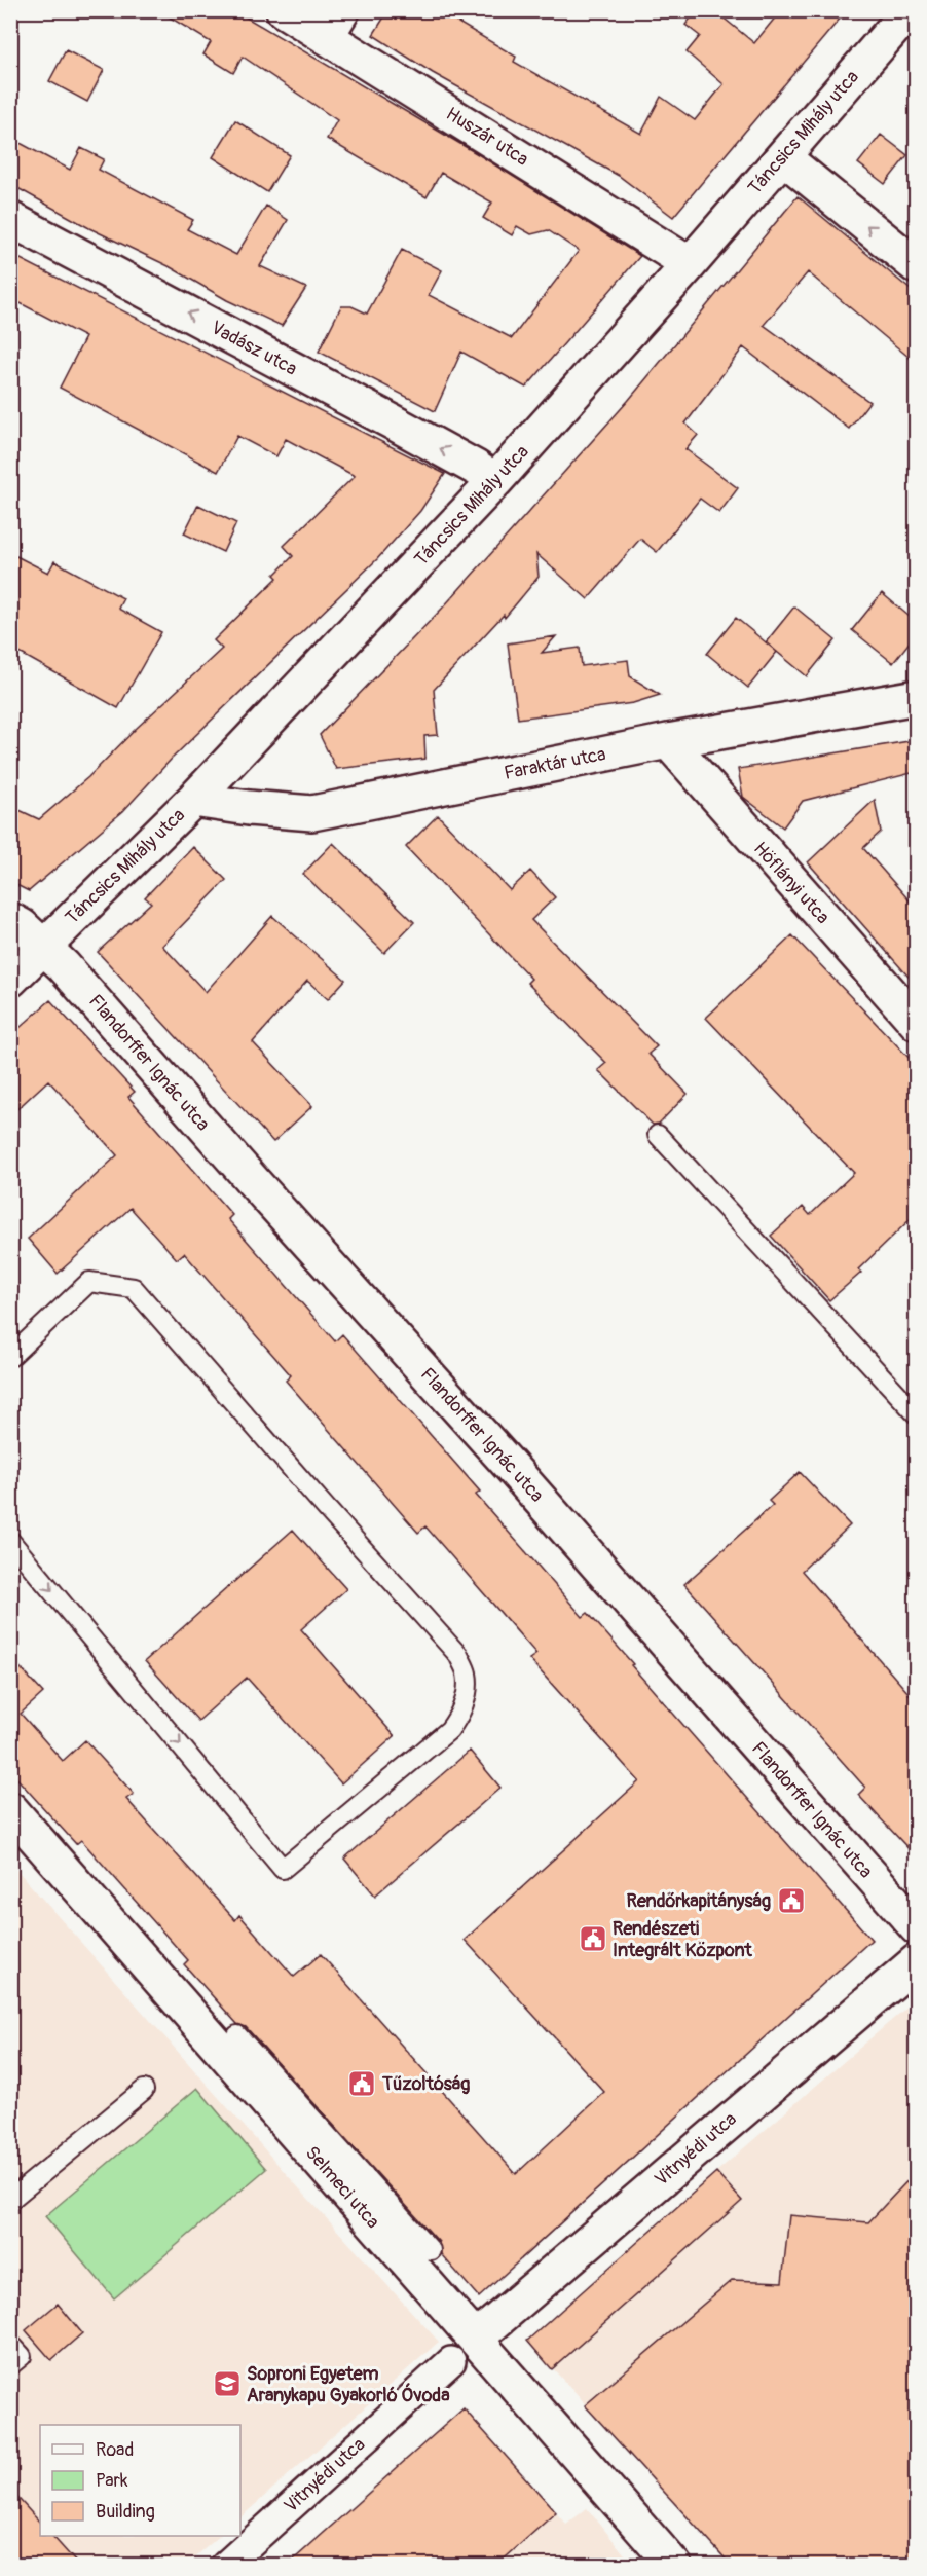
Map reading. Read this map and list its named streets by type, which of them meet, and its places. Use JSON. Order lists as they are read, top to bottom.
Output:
{
  "streets": {
    "street": [
      "Táncsics Mihály utca",
      "Huszár utca",
      "Vadász utca",
      "Faraktár utca",
      "Höflányi utca",
      "Flandorffer Ignác utca",
      "Vitnyédi utca",
      "Selmeci utca"
    ]
  },
  "crossings": [
    ["Táncsics Mihály utca", "Huszár utca"],
    ["Táncsics Mihály utca", "Vadász utca"],
    ["Táncsics Mihály utca", "Faraktár utca"],
    ["Táncsics Mihály utca", "Flandorffer Ignác utca"],
    ["Faraktár utca", "Höflányi utca"],
    ["Vitnyédi utca", "Selmeci utca"]
  ],
  "one_way": ["Vadász utca"],
  "places": {
    "public building": ["Rendőrkapitányság", "Rendészeti Integrált Központ", "Tűzoltóság"],
    "school or university": ["Soproni Egyetem Aranykapu Gyakorló Óvoda"]
  },
  "legend": ["Road", "Park", "Building"]
}
